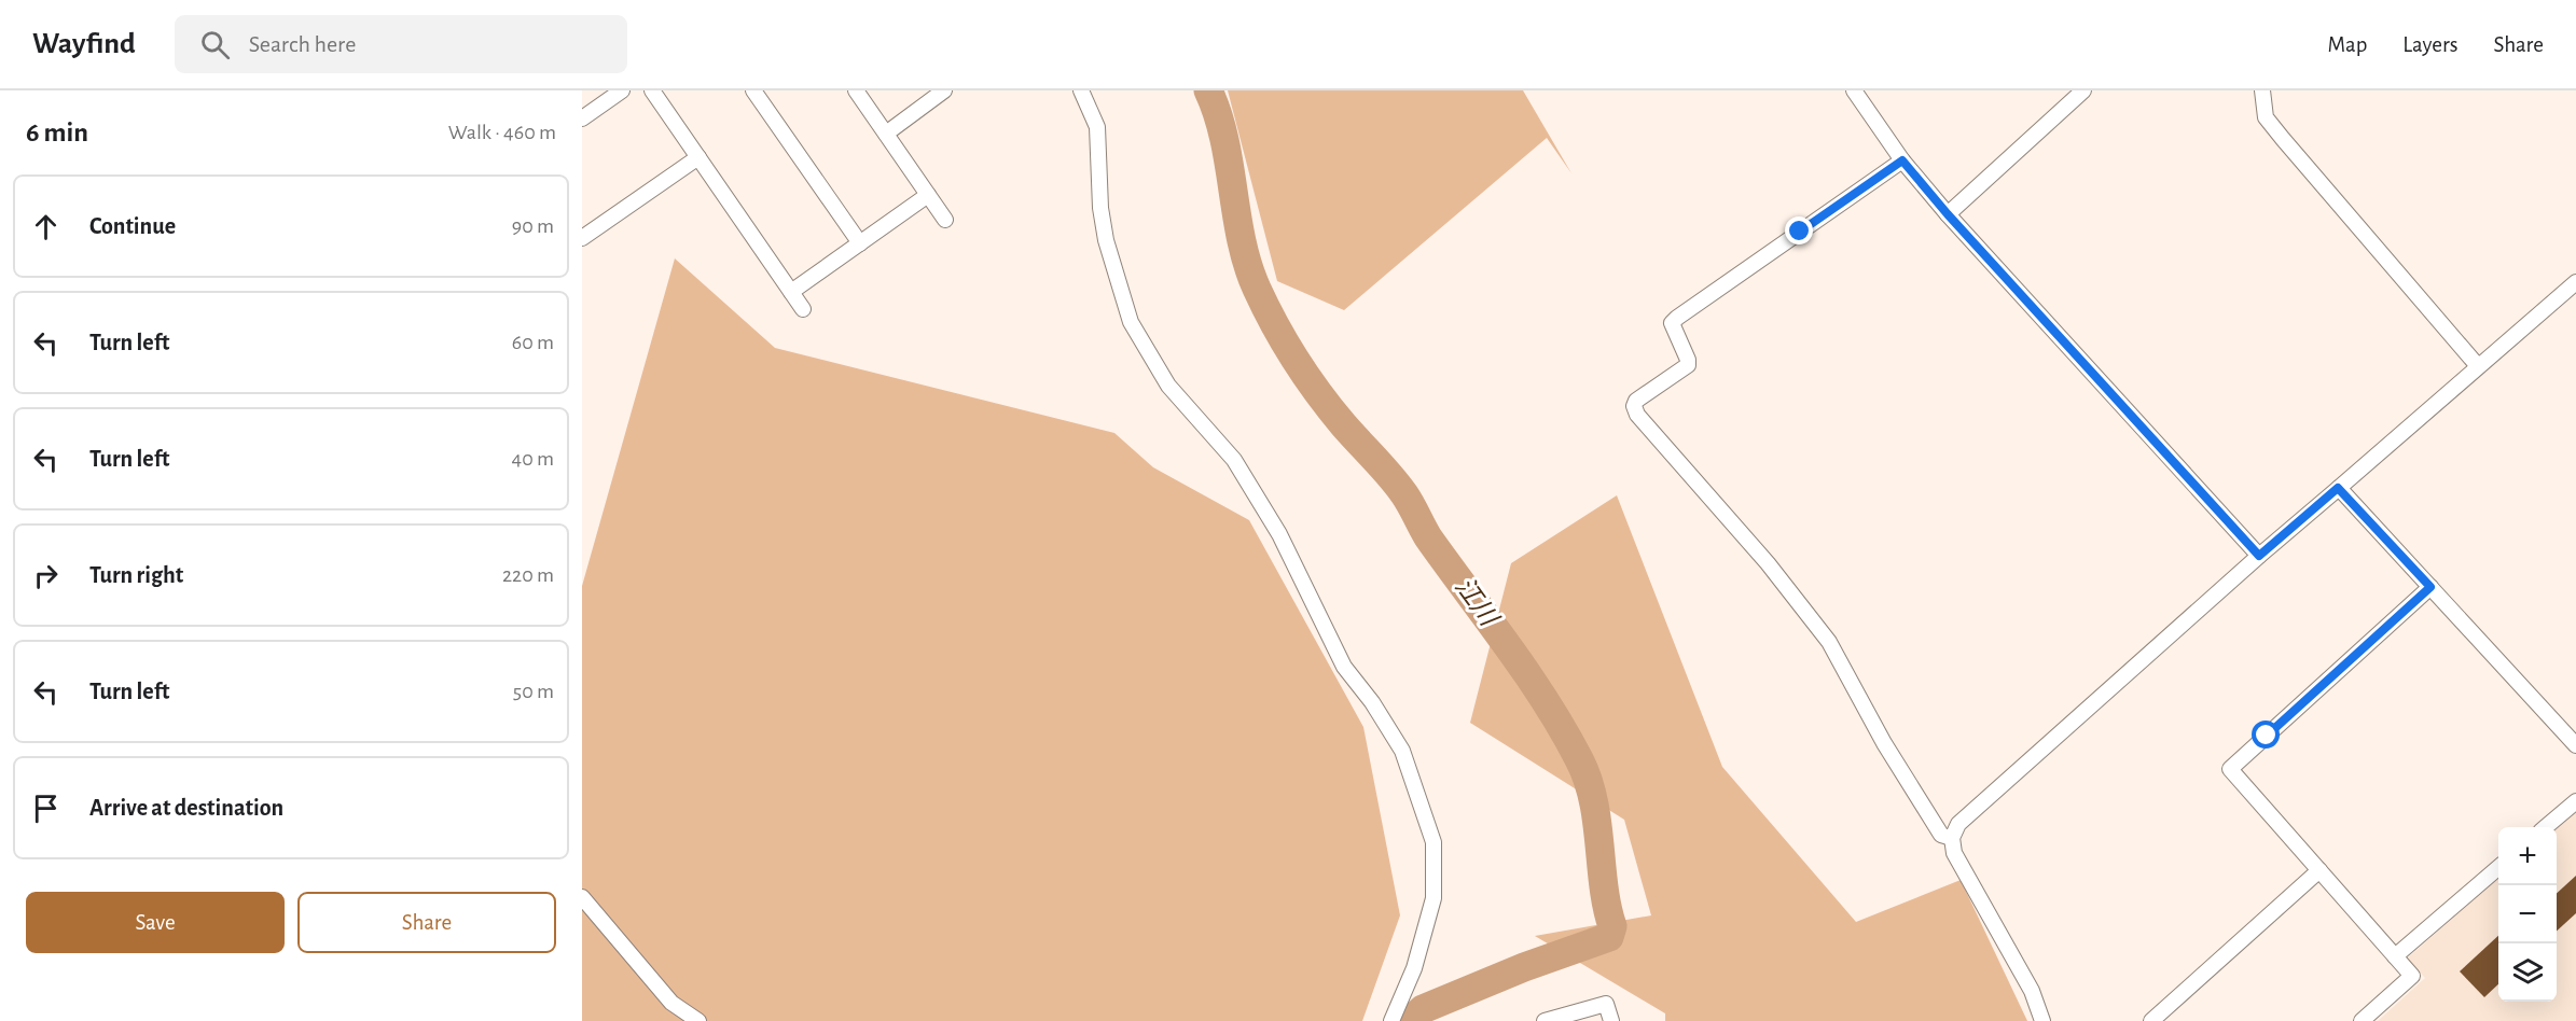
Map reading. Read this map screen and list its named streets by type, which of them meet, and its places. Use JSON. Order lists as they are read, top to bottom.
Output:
{
  "water": ["江川"],
  "page": {
    "header": "Wayfind",
    "search": "Search here",
    "nav": ["Map", "Layers", "Share"],
    "heading": ["6 min", "Walk · 460 m"],
    "list": [
      ["Continue", "90 m"],
      ["Turn left", "60 m"],
      ["Turn left", "40 m"],
      ["Turn right", "220 m"],
      ["Turn left", "50 m"],
      "Arrive at destination"
    ],
    "map_buttons": ["+", "−"],
    "buttons": ["Save", "Share"]
  }
}
